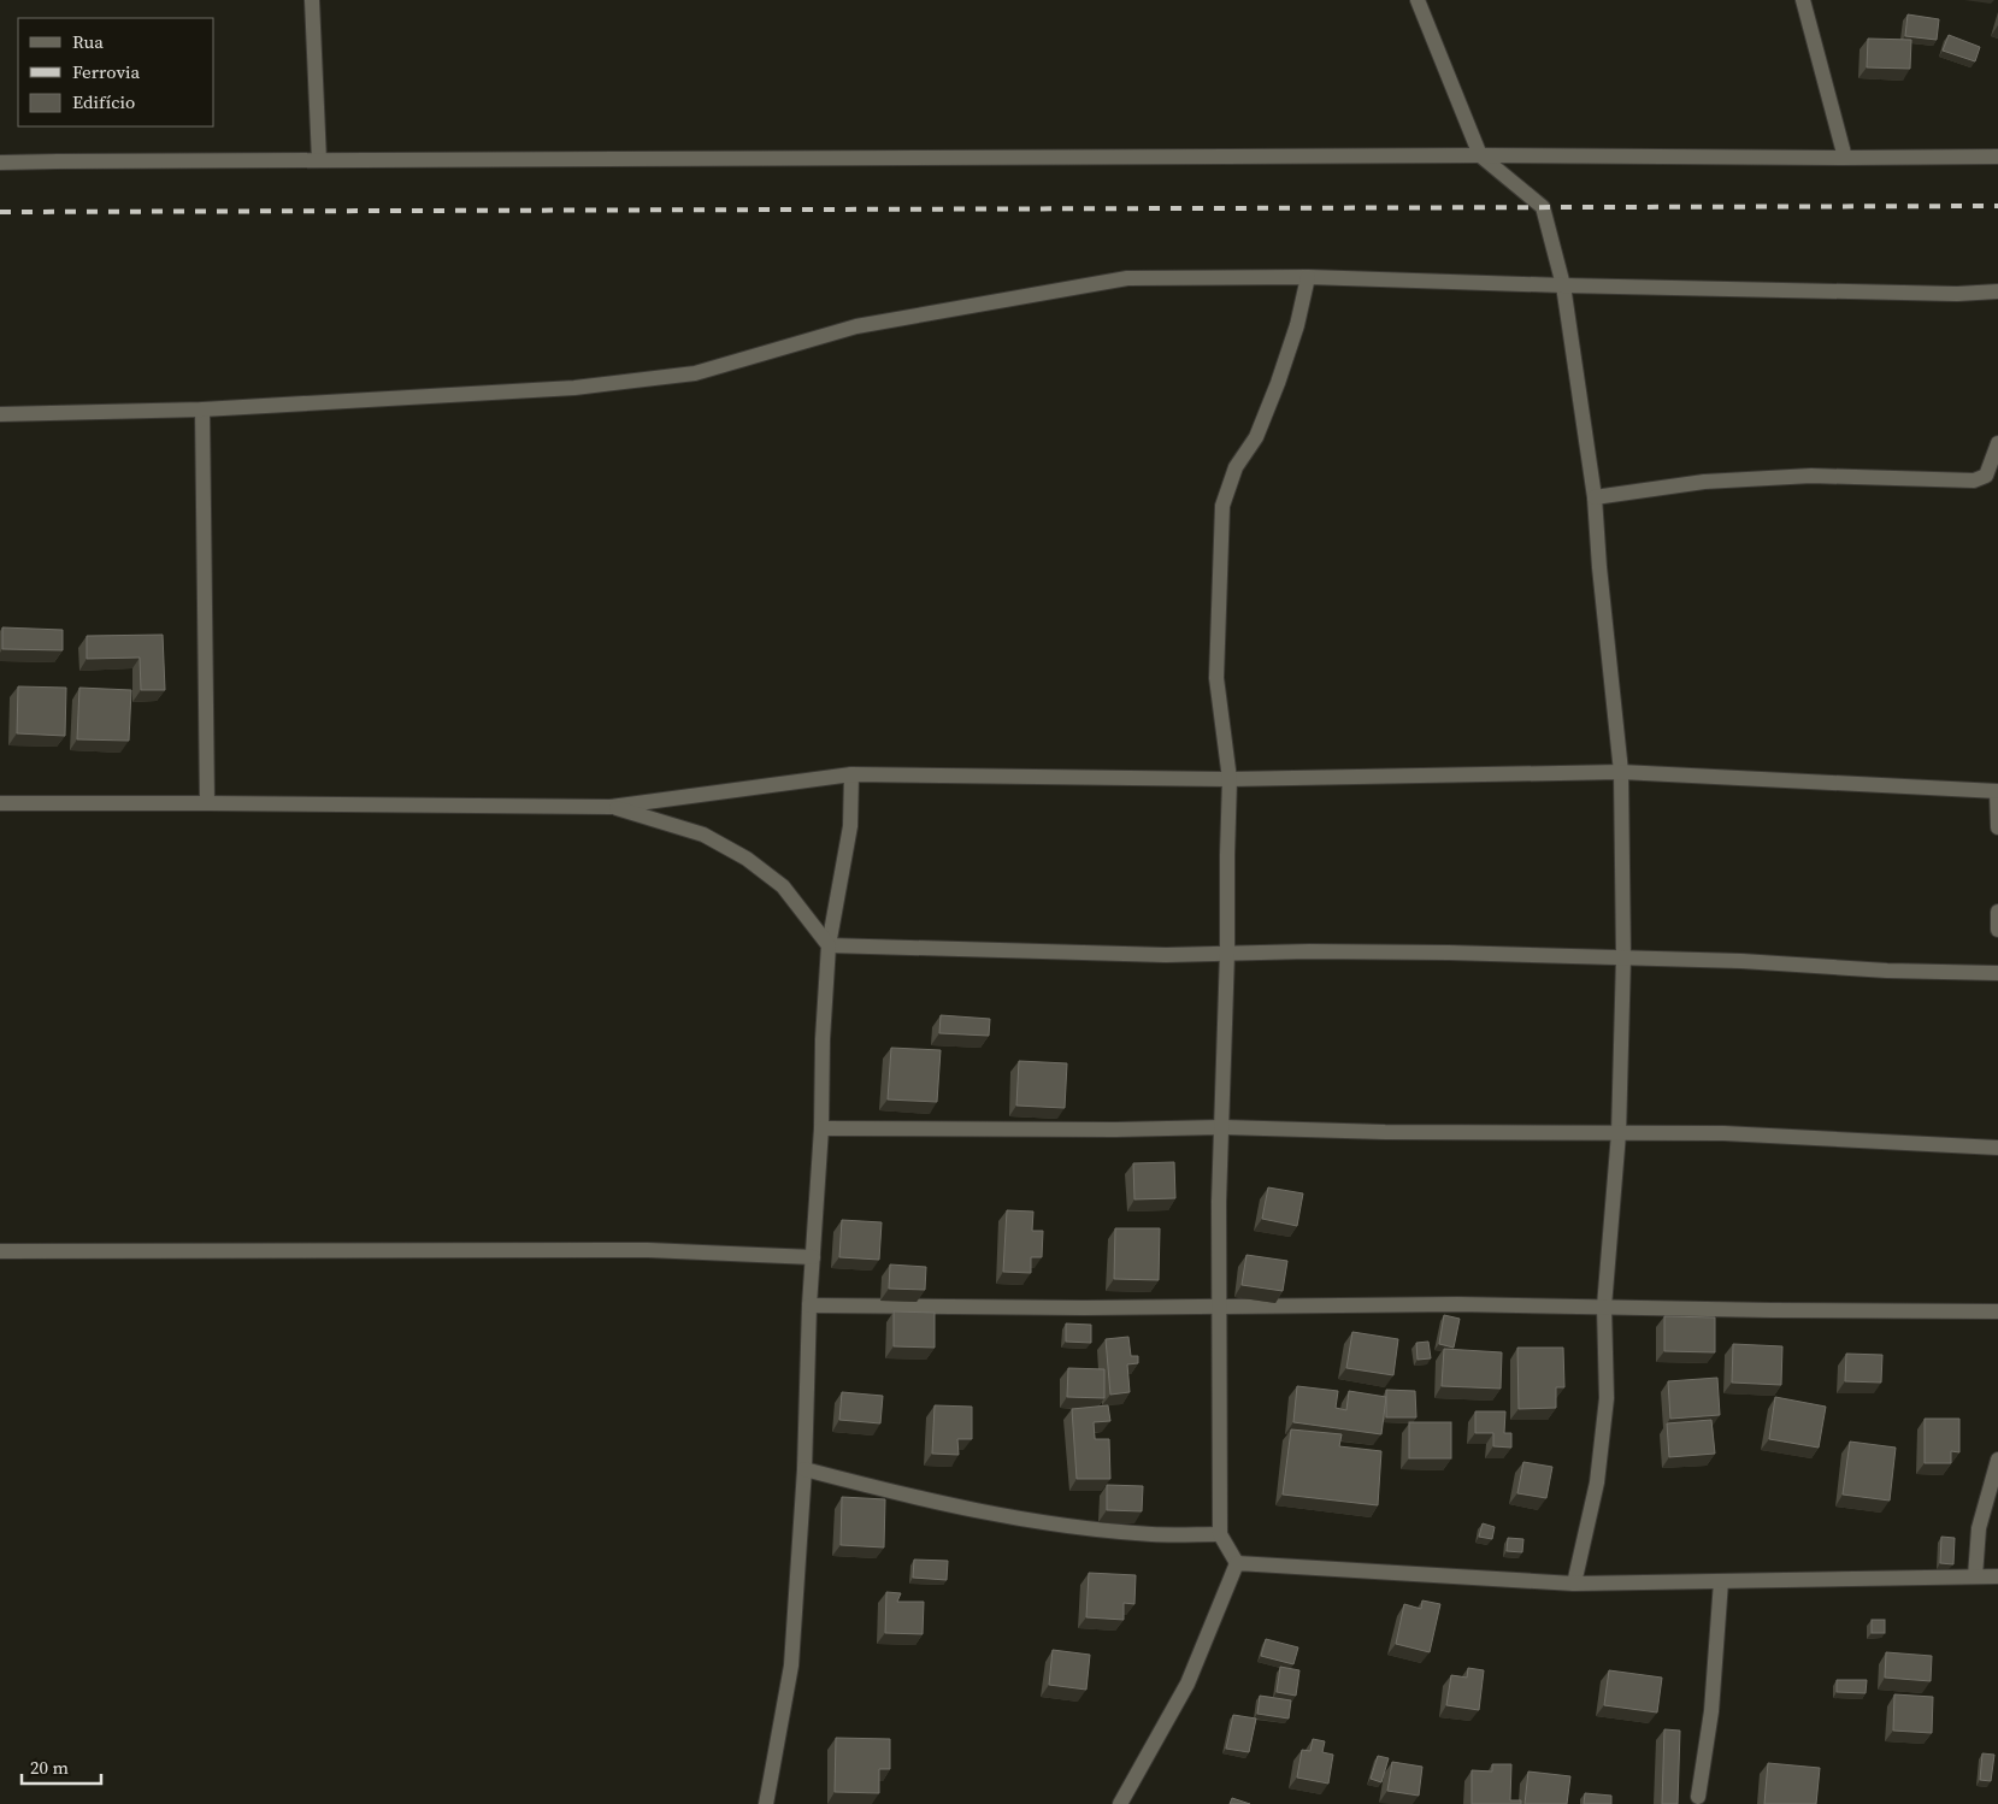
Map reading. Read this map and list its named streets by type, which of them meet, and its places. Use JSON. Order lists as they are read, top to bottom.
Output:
{
  "legend": ["Rua", "Ferrovia", "Edifício"],
  "scale_bar": "20 m"
}
